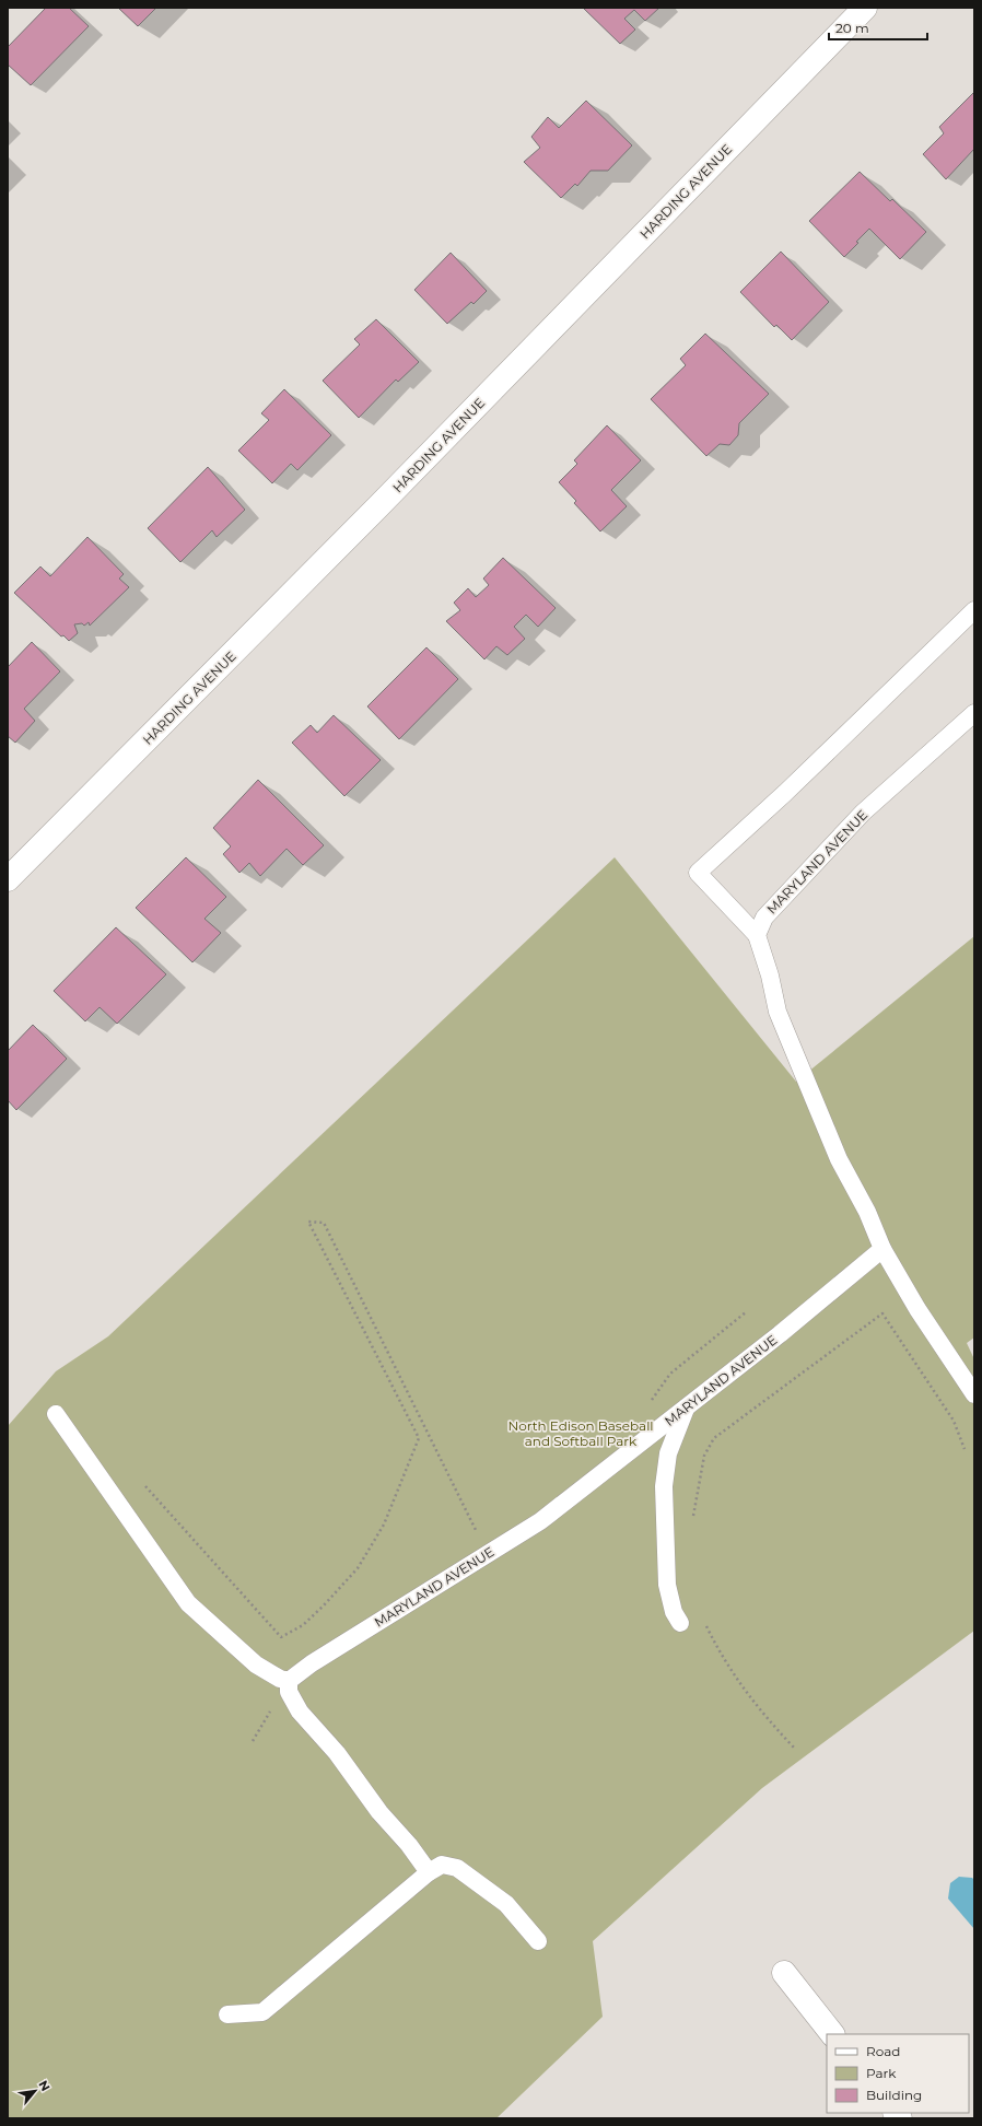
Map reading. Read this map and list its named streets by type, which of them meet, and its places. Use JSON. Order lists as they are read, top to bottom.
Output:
{
  "streets": {
    "street": ["HARDING AVENUE"],
    "lane": ["MARYLAND AVENUE"]
  },
  "parks": ["North Edison Baseball and Softball Park"],
  "legend": ["Road", "Park", "Building"],
  "scale_bar": "20 m",
  "north": "top right"
}
